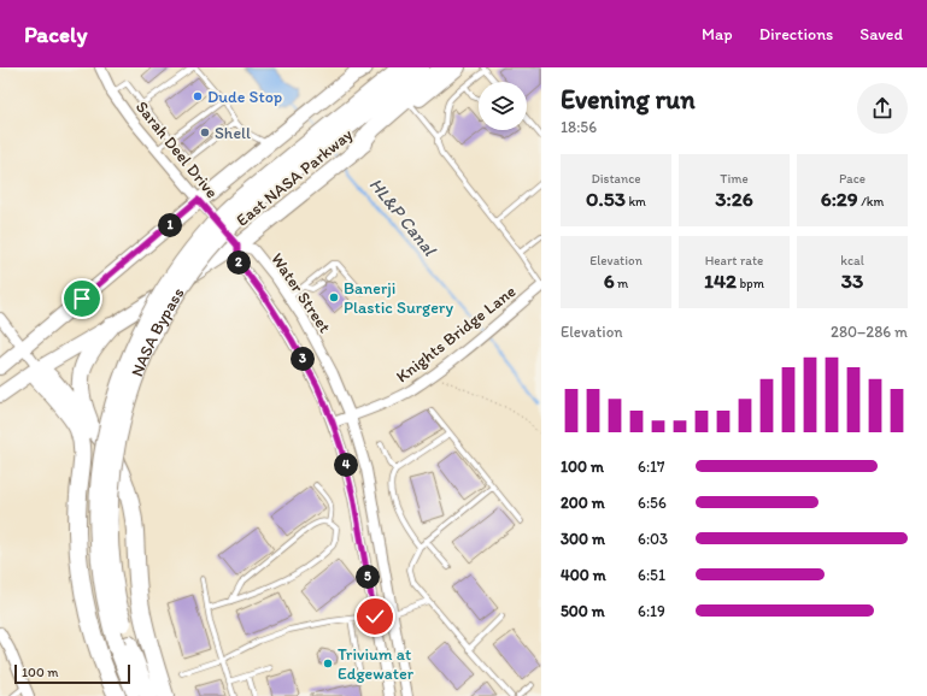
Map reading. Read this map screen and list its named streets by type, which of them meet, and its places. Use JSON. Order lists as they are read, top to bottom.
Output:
{
  "streets": {
    "highway": ["NASA Bypass"],
    "main road": ["East NASA Parkway"],
    "street": ["Sarah Deel Drive", "Water Street", "Knights Bridge Lane"]
  },
  "crossings": [
    ["Sarah Deel Drive", "East NASA Parkway"],
    ["Sarah Deel Drive", "Water Street"],
    ["East NASA Parkway", "Water Street"],
    ["Water Street", "Knights Bridge Lane"]
  ],
  "water": ["HL&P Canal"],
  "places": [
    "Dude Stop",
    "Shell",
    "Banerji Plastic Surgery",
    "Trivium at Edgewater"
  ],
  "scale_bar": "100 m",
  "page": {
    "header": "Pacely",
    "nav": ["Map", "Directions", "Saved"],
    "heading": ["Evening run", "18:56"],
    "stats": [
      ["Distance", "0.53 km"],
      ["Time", "3:26"],
      ["Pace", "6:29 /km"],
      ["Elevation", "6 m"],
      ["Heart rate", "142 bpm"],
      ["kcal", "33"]
    ],
    "pins": [
      "1",
      "2",
      "3",
      "4",
      "5"
    ],
    "chart": ["Elevation", "280–286 m"],
    "list": [
      {
        "name": "100 m",
        "note": "6:17"
      },
      {
        "name": "200 m",
        "note": "6:56"
      },
      {
        "name": "300 m",
        "note": "6:03"
      },
      {
        "name": "400 m",
        "note": "6:51"
      },
      {
        "name": "500 m",
        "note": "6:19"
      }
    ],
    "scale": "100 m"
  }
}
